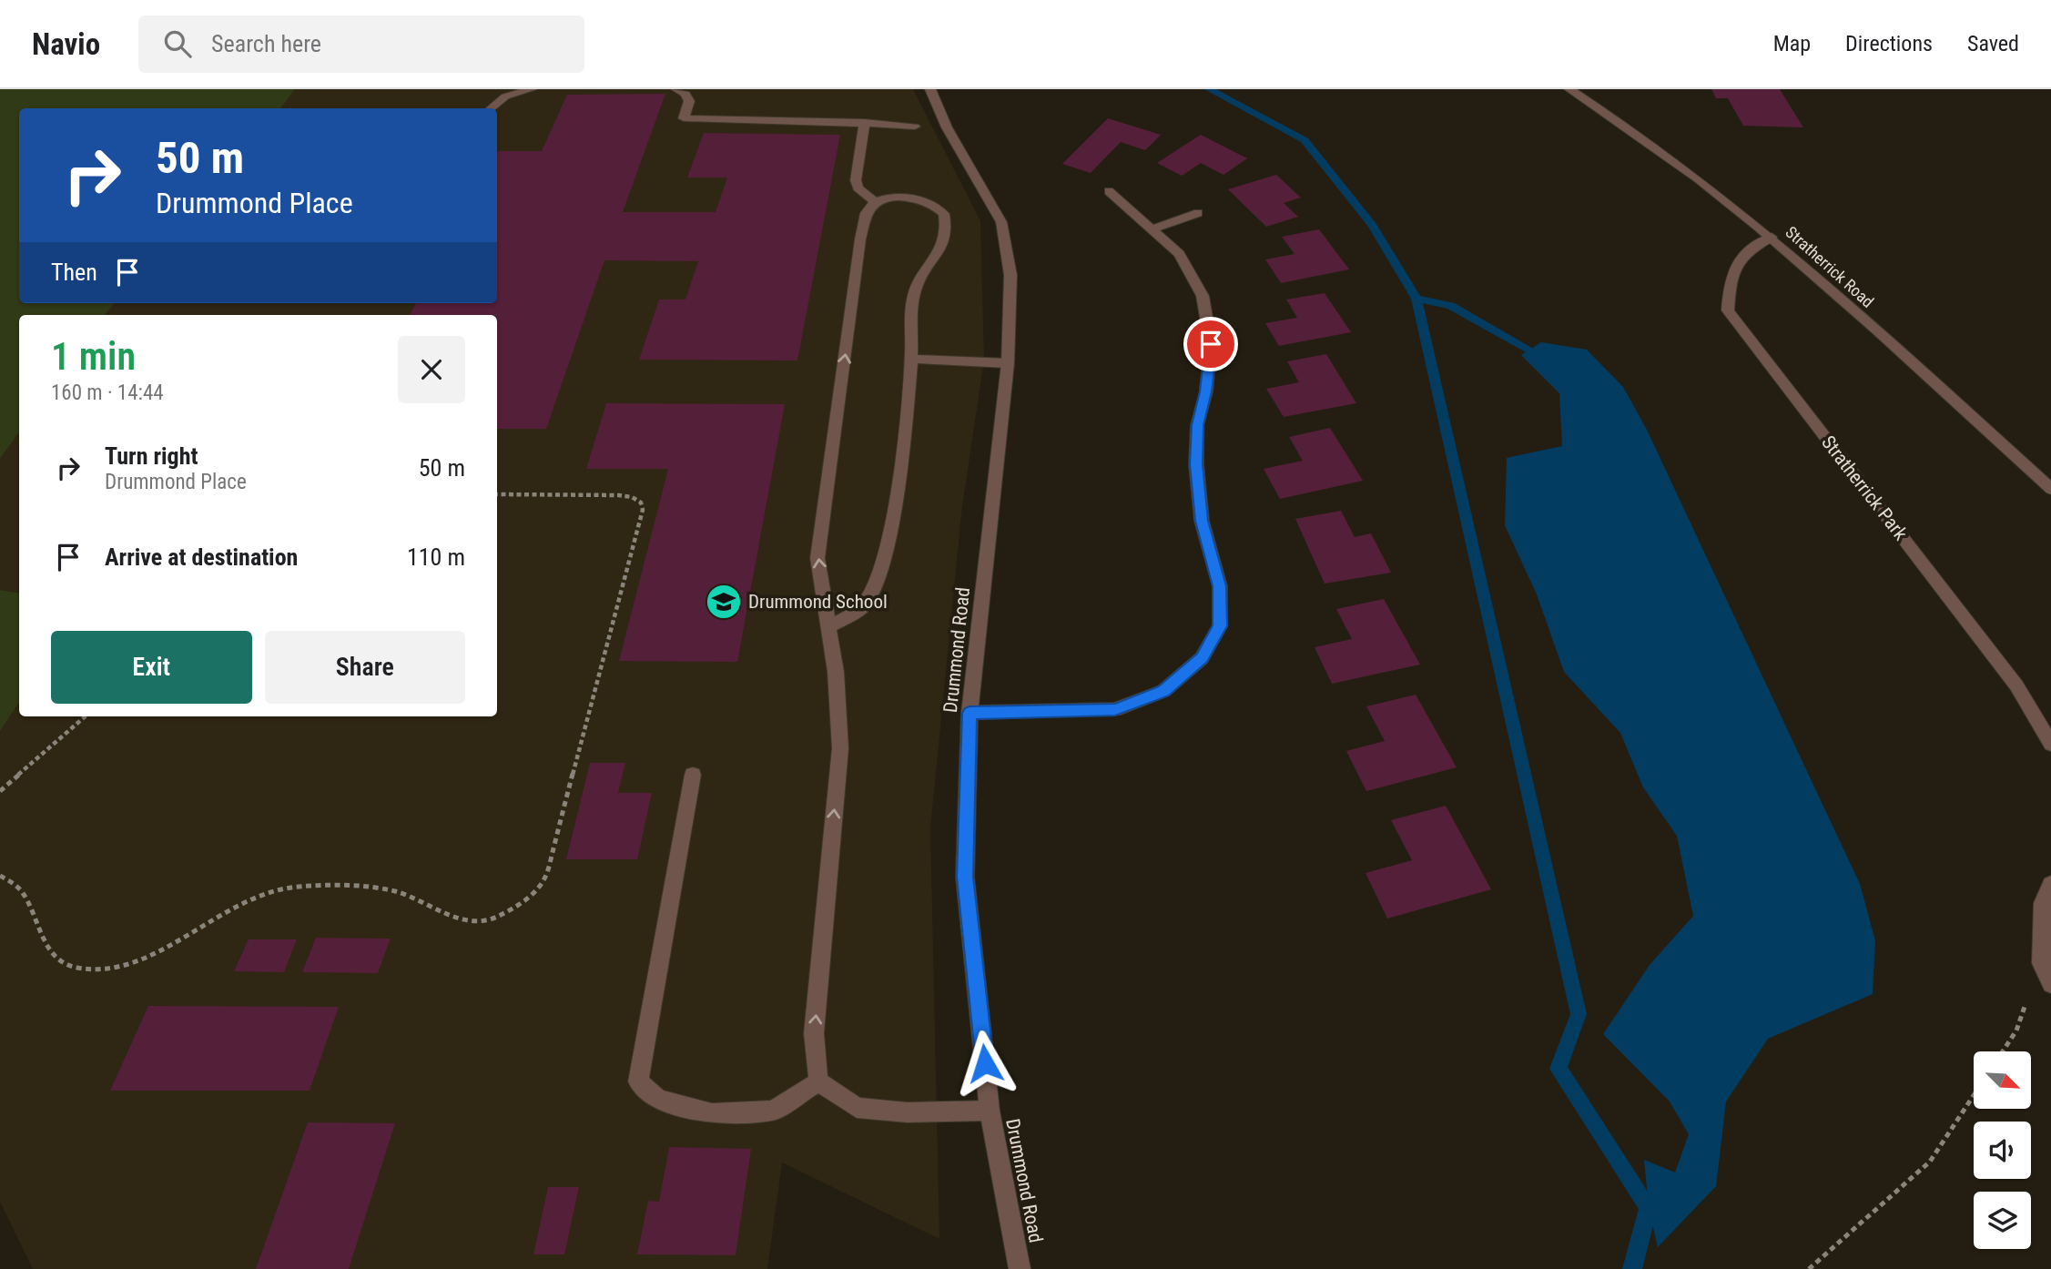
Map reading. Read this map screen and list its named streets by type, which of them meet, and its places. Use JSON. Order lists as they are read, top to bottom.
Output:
{
  "streets": {
    "street": ["Stratherrick Road", "Stratherrick Park", "Drummond Road"]
  },
  "crossings": [
    ["Stratherrick Road", "Stratherrick Park"]
  ],
  "places": {
    "school or university": ["Drummond School"]
  },
  "north": "bottom right",
  "page": {
    "header": "Navio",
    "search": "Search here",
    "nav": ["Map", "Directions", "Saved"],
    "turn": ["50 m", "Drummond Place"],
    "then": "Then",
    "heading": ["1 min", "160 m · 14:44"],
    "list": [
      {
        "name": "Turn right",
        "note": "Drummond Place",
        "value": "50 m"
      },
      {
        "name": "Arrive at destination",
        "value": "110 m"
      }
    ],
    "buttons": ["Exit", "Share"]
  }
}
